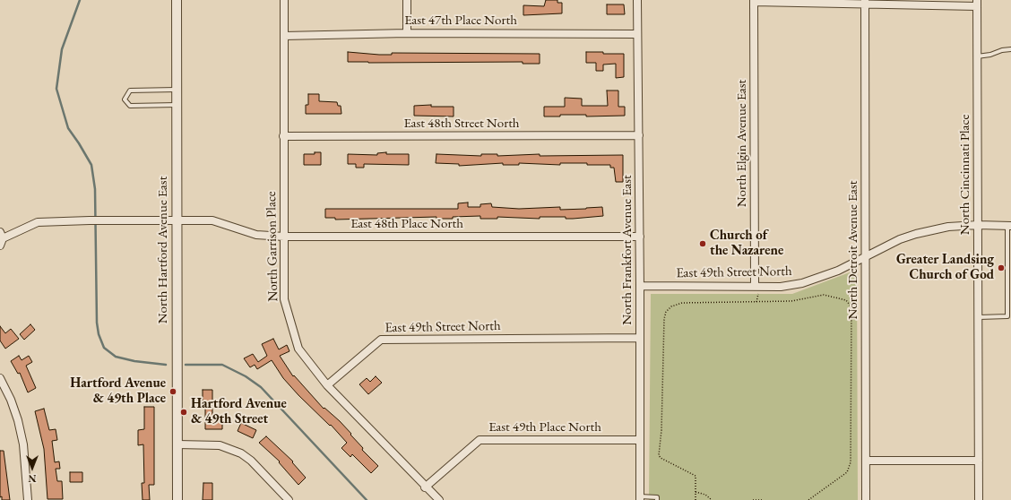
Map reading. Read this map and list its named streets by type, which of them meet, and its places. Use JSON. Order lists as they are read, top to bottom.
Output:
{
  "streets": {
    "street": [
      "East 47th Place North",
      "East 48th Street North",
      "North Elgin Avenue East",
      "North Cincinnati Place",
      "East 48th Place North",
      "North Garrison Place",
      "North Hartford Avenue East",
      "North Frankfort Avenue East",
      "North Detroit Avenue East",
      "East 49th Street North",
      "East 49th Place North"
    ]
  },
  "crossings": [
    ["East 47th Place North", "North Garrison Place"],
    ["East 47th Place North", "North Frankfort Avenue East"],
    ["East 48th Street North", "North Garrison Place"],
    ["East 48th Street North", "North Frankfort Avenue East"],
    ["North Elgin Avenue East", "East 49th Street North"],
    ["North Cincinnati Place", "East 49th Street North"],
    ["East 48th Place North", "North Garrison Place"],
    ["East 48th Place North", "North Hartford Avenue East"],
    ["East 48th Place North", "North Frankfort Avenue East"],
    ["North Garrison Place", "East 49th Street North"],
    ["North Garrison Place", "East 49th Place North"],
    ["North Frankfort Avenue East", "East 49th Street North"],
    ["North Frankfort Avenue East", "East 49th Place North"],
    ["North Detroit Avenue East", "East 49th Street North"]
  ],
  "places": [
    "Church of the Nazarene",
    "Greater Landsing Church of God",
    "Hartford Avenue & 49th Place",
    "Hartford Avenue & 49th Street"
  ],
  "north": "bottom"
}
